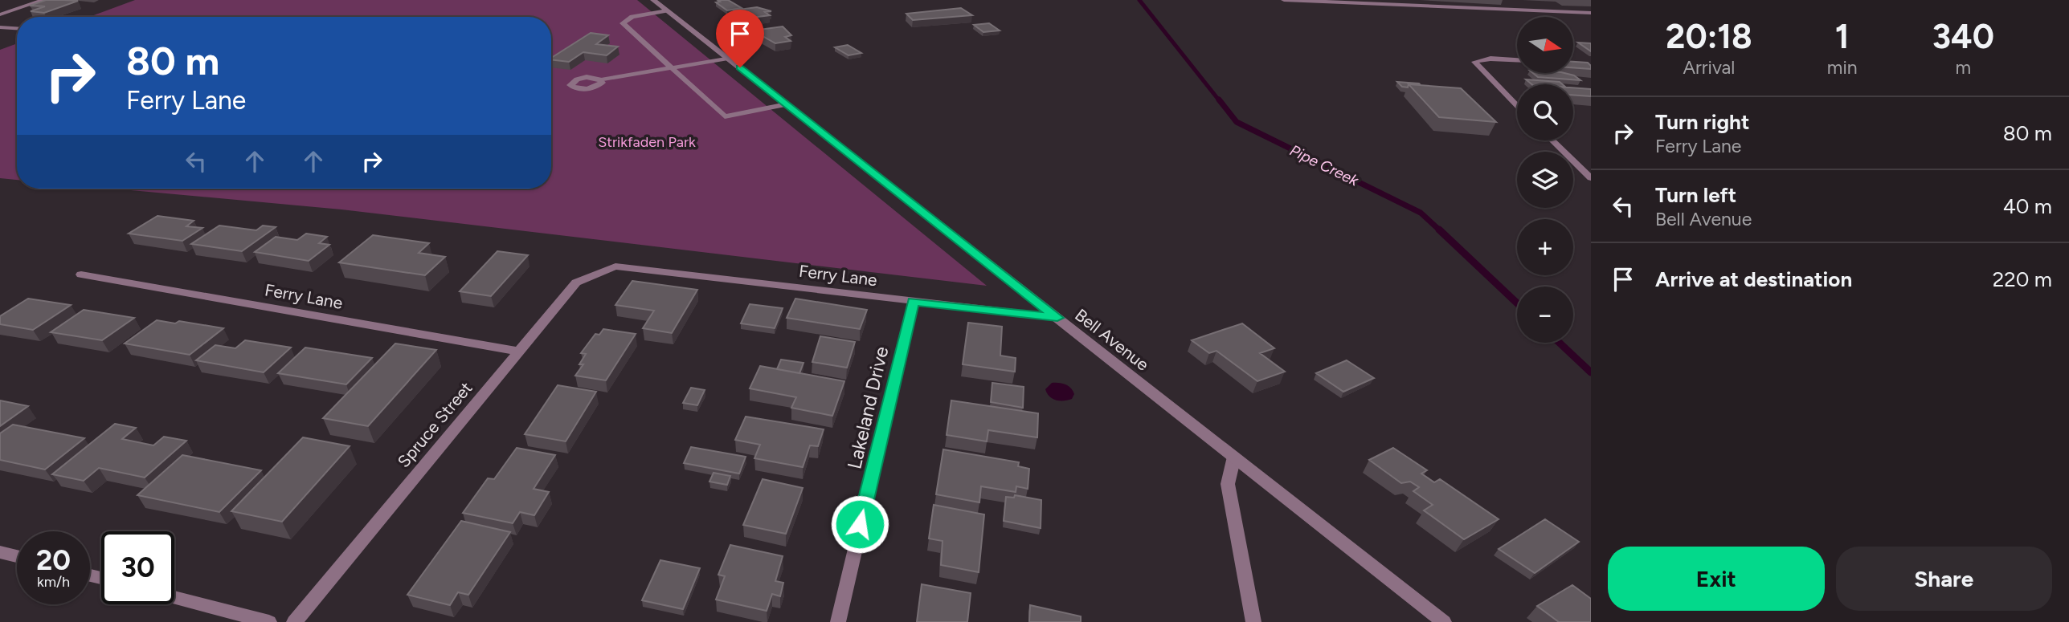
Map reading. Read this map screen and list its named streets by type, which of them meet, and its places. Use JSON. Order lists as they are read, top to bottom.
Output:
{
  "streets": {
    "street": [
      "Ferry Lane",
      "Bell Avenue",
      "Lakeland Drive",
      "Spruce Street"
    ]
  },
  "crossings": [
    ["Ferry Lane", "Bell Avenue"],
    ["Ferry Lane", "Lakeland Drive"],
    ["Ferry Lane", "Spruce Street"]
  ],
  "water": ["Pipe Creek"],
  "parks": ["Strikfaden Park"],
  "north": "right",
  "page": {
    "eta": [
      "20:18",
      "Arrival",
      "1",
      "min",
      "340",
      "m"
    ],
    "map_buttons": ["+", "−"],
    "turn": ["80 m", "Ferry Lane"],
    "list": [
      {
        "name": "Turn right",
        "note": "Ferry Lane",
        "value": "80 m"
      },
      {
        "name": "Turn left",
        "note": "Bell Avenue",
        "value": "40 m"
      },
      {
        "name": "Arrive at destination",
        "value": "220 m"
      }
    ],
    "speed": "20 km/h",
    "limit": "30",
    "buttons": ["Exit", "Share"]
  }
}
